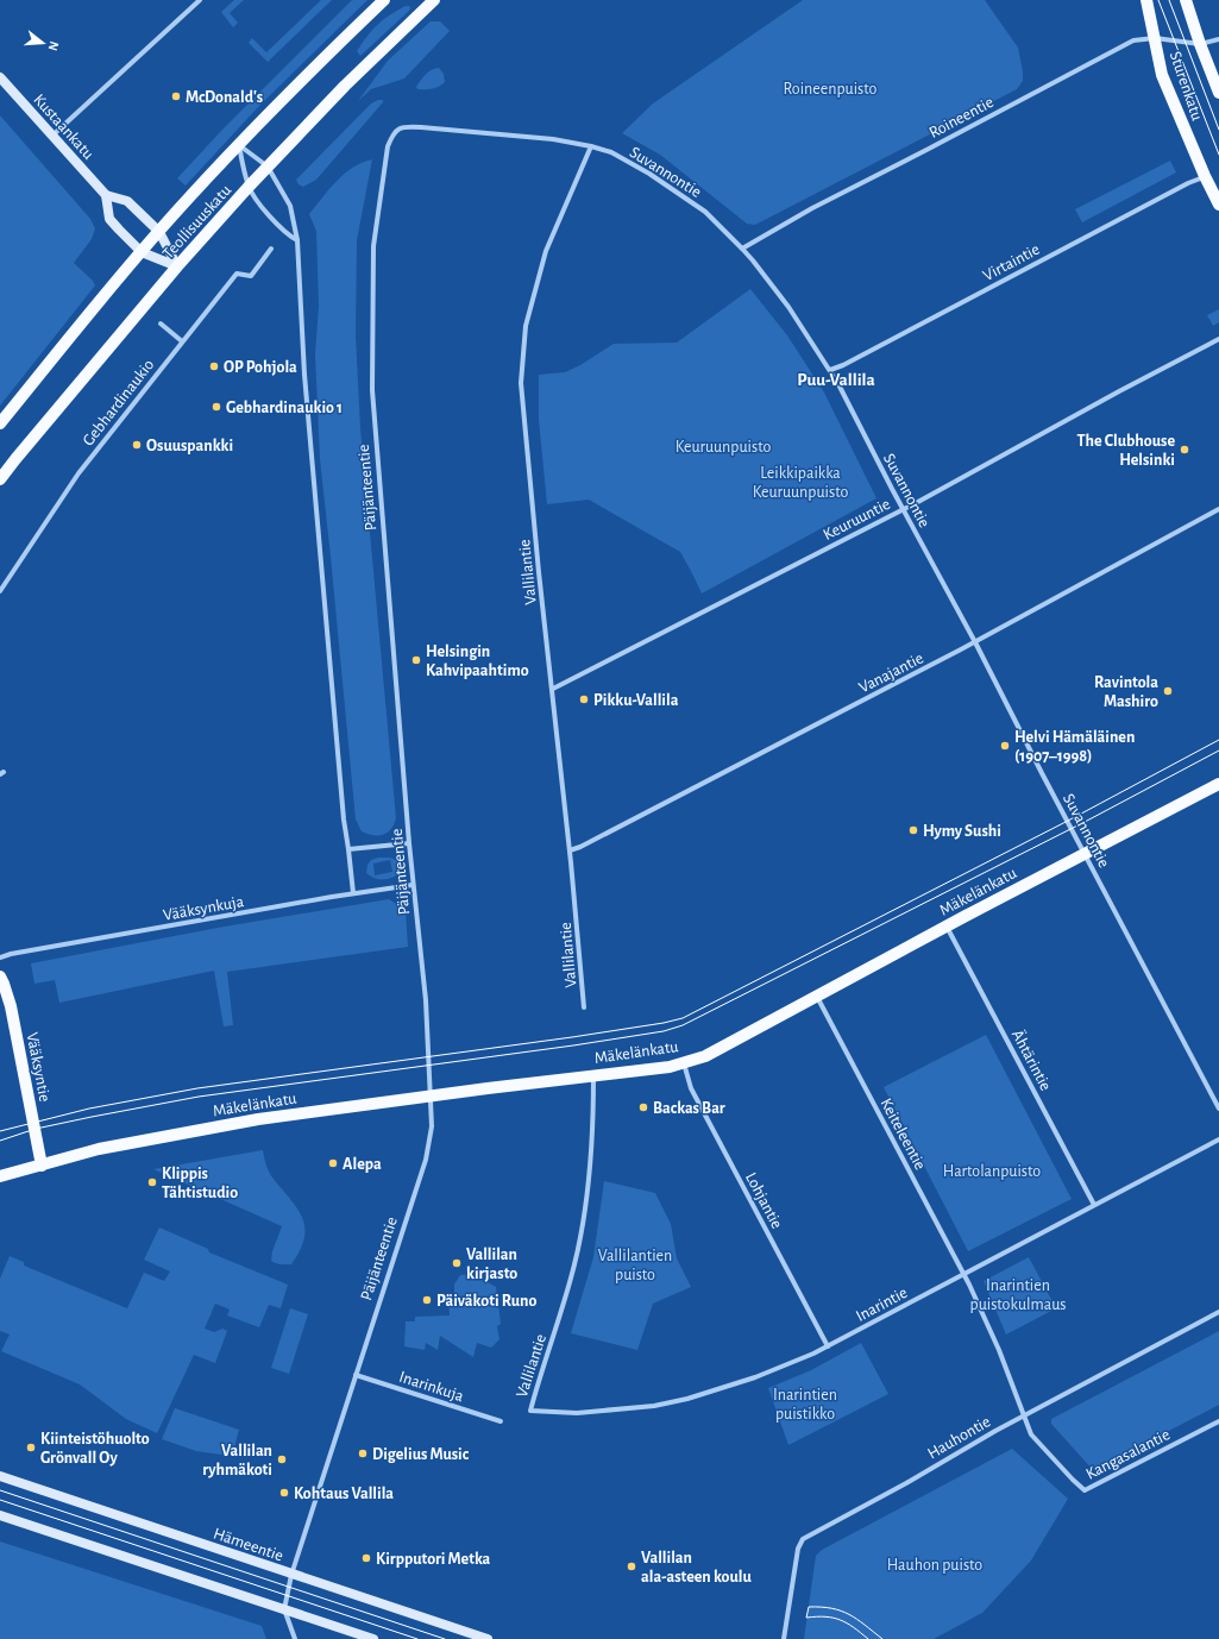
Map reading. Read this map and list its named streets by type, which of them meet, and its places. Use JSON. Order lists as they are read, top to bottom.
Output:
{
  "streets": {
    "main road": [
      "Sturenkatu",
      "Kustaankatu",
      "Teollisuuskatu",
      "Mäkelänkatu",
      "Vääksyntie",
      "Hämeentie"
    ],
    "street": [
      "Roineentie",
      "Suvannontie",
      "Virtaintie",
      "Gebhardinaukio",
      "Päijänteentie",
      "Keuruuntie",
      "Vallilantie",
      "Vanajantie",
      "Vääksynkuja",
      "Ähtärintie",
      "Keiteleentie",
      "Lohjantie",
      "Inarintie",
      "Inarinkuja",
      "Hauhontie",
      "Kangasalantie"
    ]
  },
  "crossings": [
    ["Sturenkatu", "Roineentie"],
    ["Sturenkatu", "Virtaintie"],
    ["Roineentie", "Suvannontie"],
    ["Suvannontie", "Virtaintie"],
    ["Suvannontie", "Päijänteentie"],
    ["Suvannontie", "Keuruuntie"],
    ["Suvannontie", "Vallilantie"],
    ["Suvannontie", "Vanajantie"],
    ["Suvannontie", "Mäkelänkatu"],
    ["Päijänteentie", "Mäkelänkatu"],
    ["Päijänteentie", "Vääksynkuja"],
    ["Päijänteentie", "Inarinkuja"],
    ["Päijänteentie", "Hämeentie"],
    ["Keuruuntie", "Vallilantie"],
    ["Vallilantie", "Vanajantie"],
    ["Vallilantie", "Mäkelänkatu"],
    ["Vallilantie", "Inarintie"],
    ["Mäkelänkatu", "Ähtärintie"],
    ["Mäkelänkatu", "Vääksyntie"],
    ["Mäkelänkatu", "Keiteleentie"],
    ["Mäkelänkatu", "Lohjantie"],
    ["Ähtärintie", "Inarintie"],
    ["Keiteleentie", "Inarintie"],
    ["Keiteleentie", "Hauhontie"],
    ["Keiteleentie", "Kangasalantie"],
    ["Lohjantie", "Inarintie"],
    ["Hauhontie", "Kangasalantie"]
  ],
  "districts": ["Puu-Vallila"],
  "parks": [
    "Roineenpuisto",
    "Keuruunpuisto",
    "Leikkipaikka Keuruunpuisto",
    "Hartolanpuisto",
    "Vallilantien puisto",
    "Inarintien puistokulmaus",
    "Inarintien puistikko",
    "Hauhon puisto"
  ],
  "places": [
    "McDonald's",
    "OP Pohjola",
    "Gebhardinaukio 1",
    "Osuuspankki",
    "The Clubhouse Helsinki",
    "Helsingin Kahvipaahtimo",
    "Ravintola Mashiro",
    "Pikku-Vallila",
    "Helvi Hämäläinen (1907–1998)",
    "Hymy Sushi",
    "Backas Bar",
    "Alepa",
    "Klippis Tähtistudio",
    "Vallilan kirjasto",
    "Päiväkoti Runo",
    "Kiinteistöhuolto Grönvall Oy",
    "Digelius Music",
    "Vallilan ryhmäkoti",
    "Kohtaus Vallila",
    "Kirpputori Metka",
    "Vallilan ala-asteen koulu"
  ],
  "north": "right"
}
